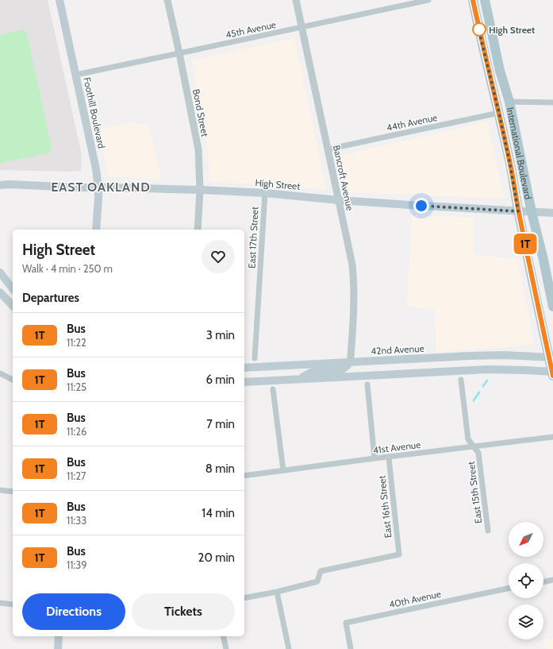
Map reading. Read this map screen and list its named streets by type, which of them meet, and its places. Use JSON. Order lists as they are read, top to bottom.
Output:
{
  "streets": {
    "main road": [
      "Foothill Boulevard",
      "International Boulevard",
      "High Street",
      "42nd Avenue"
    ],
    "street": [
      "45th Avenue",
      "Bond Street",
      "44th Avenue",
      "Bancroft Avenue",
      "East 17th Street",
      "41st Avenue",
      "East 15th Street",
      "East 16th Street",
      "40th Avenue"
    ]
  },
  "crossings": [
    ["45th Avenue", "Foothill Boulevard"],
    ["45th Avenue", "Bond Street"],
    ["45th Avenue", "Bancroft Avenue"],
    ["Foothill Boulevard", "High Street"],
    ["Bond Street", "High Street"],
    ["44th Avenue", "International Boulevard"],
    ["44th Avenue", "Bancroft Avenue"],
    ["International Boulevard", "High Street"],
    ["International Boulevard", "42nd Avenue"],
    ["Bancroft Avenue", "High Street"],
    ["Bancroft Avenue", "42nd Avenue"],
    ["High Street", "East 17th Street"],
    ["41st Avenue", "East 15th Street"],
    ["41st Avenue", "East 16th Street"]
  ],
  "districts": ["EAST OAKLAND"],
  "places": ["High Street"],
  "lines": ["bus line 1T"],
  "north": "bottom left",
  "page": {
    "on_map": "1T",
    "heading": [
      ["High Street", "Walk · 4 min · 250 m"],
      "Departures"
    ],
    "list": [
      {
        "mark": "1T",
        "name": "Bus",
        "note": "11:22",
        "value": "3 min"
      },
      {
        "mark": "1T",
        "name": "Bus",
        "note": "11:25",
        "value": "6 min"
      },
      {
        "mark": "1T",
        "name": "Bus",
        "note": "11:26",
        "value": "7 min"
      },
      {
        "mark": "1T",
        "name": "Bus",
        "note": "11:27",
        "value": "8 min"
      },
      {
        "mark": "1T",
        "name": "Bus",
        "note": "11:33",
        "value": "14 min"
      },
      {
        "mark": "1T",
        "name": "Bus",
        "note": "11:39",
        "value": "20 min"
      }
    ],
    "buttons": ["Directions", "Tickets"]
  }
}
